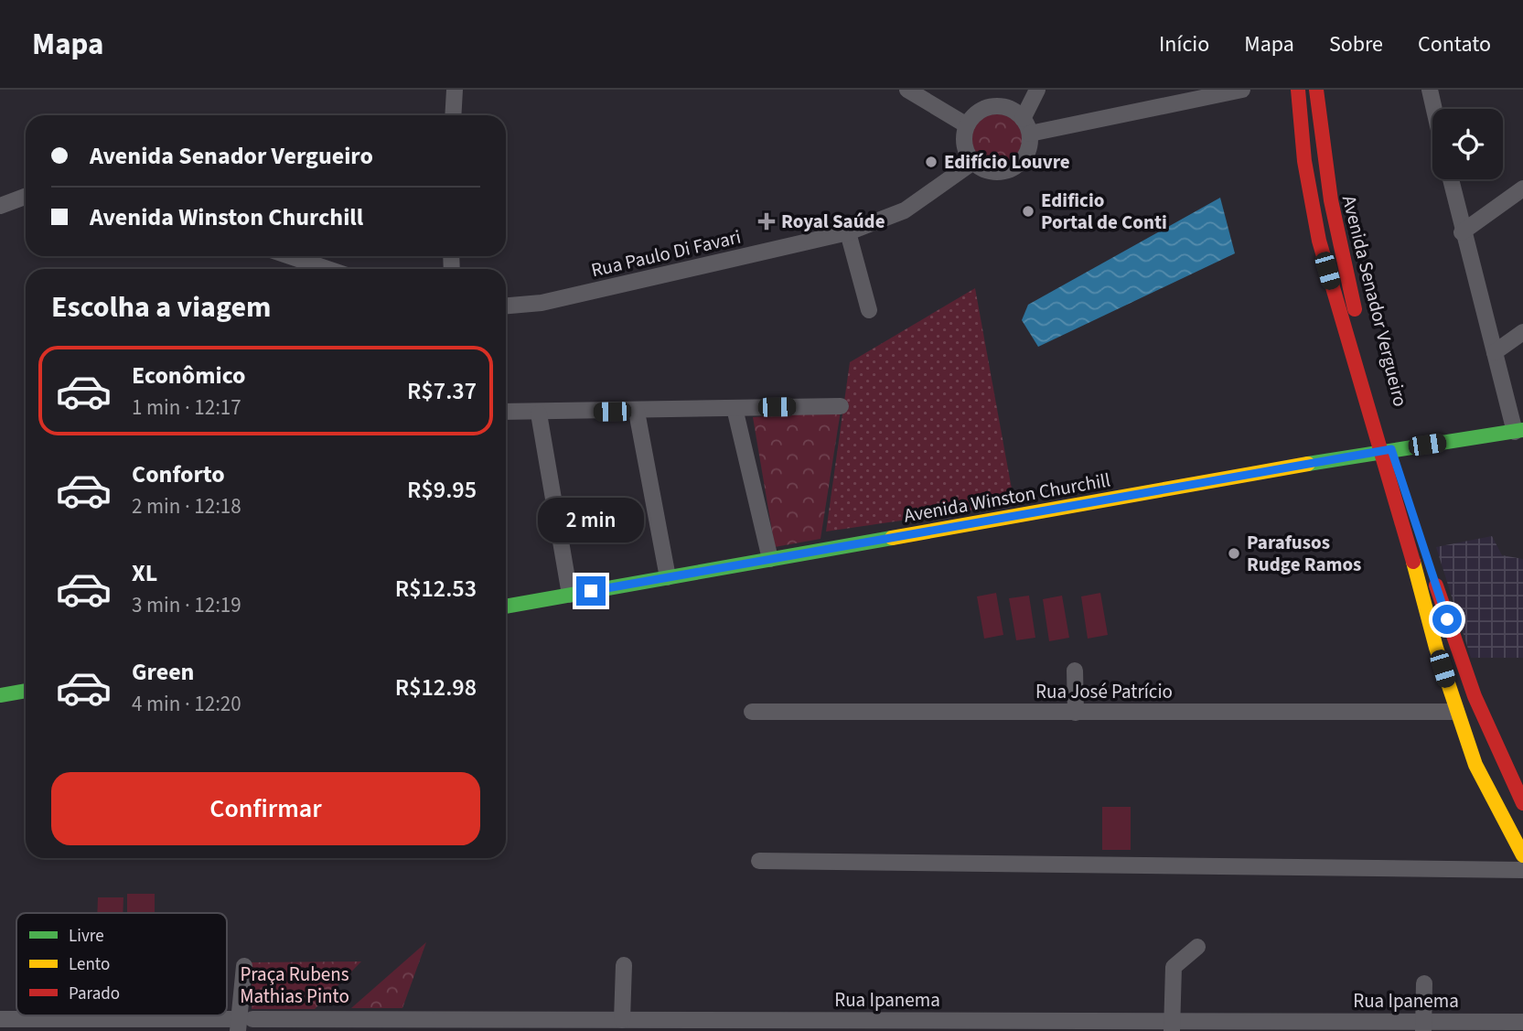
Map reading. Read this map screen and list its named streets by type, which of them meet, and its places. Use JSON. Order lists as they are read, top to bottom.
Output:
{
  "streets": {
    "main road": ["Avenida Senador Vergueiro", "Avenida Winston Churchill"],
    "street": ["Rua Paulo Di Favari", "Rua José Patrício", "Rua Ipanema"]
  },
  "crossings": [
    ["Avenida Senador Vergueiro", "Avenida Winston Churchill"],
    ["Avenida Senador Vergueiro", "Rua José Patrício"]
  ],
  "parks": ["Praça Rubens Mathias Pinto"],
  "places": {
    "other": ["Edifício Louvre", "Edificio Portal de Conti", "Parafusos Rudge Ramos"],
    "health": ["Royal Saúde"]
  },
  "legend": ["Livre", "Lento", "Parado"],
  "page": {
    "header": "Mapa",
    "nav": [
      "Início",
      "Mapa",
      "Sobre",
      "Contato"
    ],
    "banner": ["Avenida Senador Vergueiro", "Avenida Winston Churchill"],
    "heading": "Escolha a viagem",
    "list": [
      {
        "name": "Econômico",
        "note": "1 min · 12:17",
        "value": "R$7.37"
      },
      {
        "name": "Conforto",
        "note": "2 min · 12:18",
        "value": "R$9.95"
      },
      {
        "name": "XL",
        "note": "3 min · 12:19",
        "value": "R$12.53"
      },
      {
        "name": "Green",
        "note": "4 min · 12:20",
        "value": "R$12.98"
      }
    ],
    "bubble": "2 min",
    "buttons": "Confirmar"
  }
}
